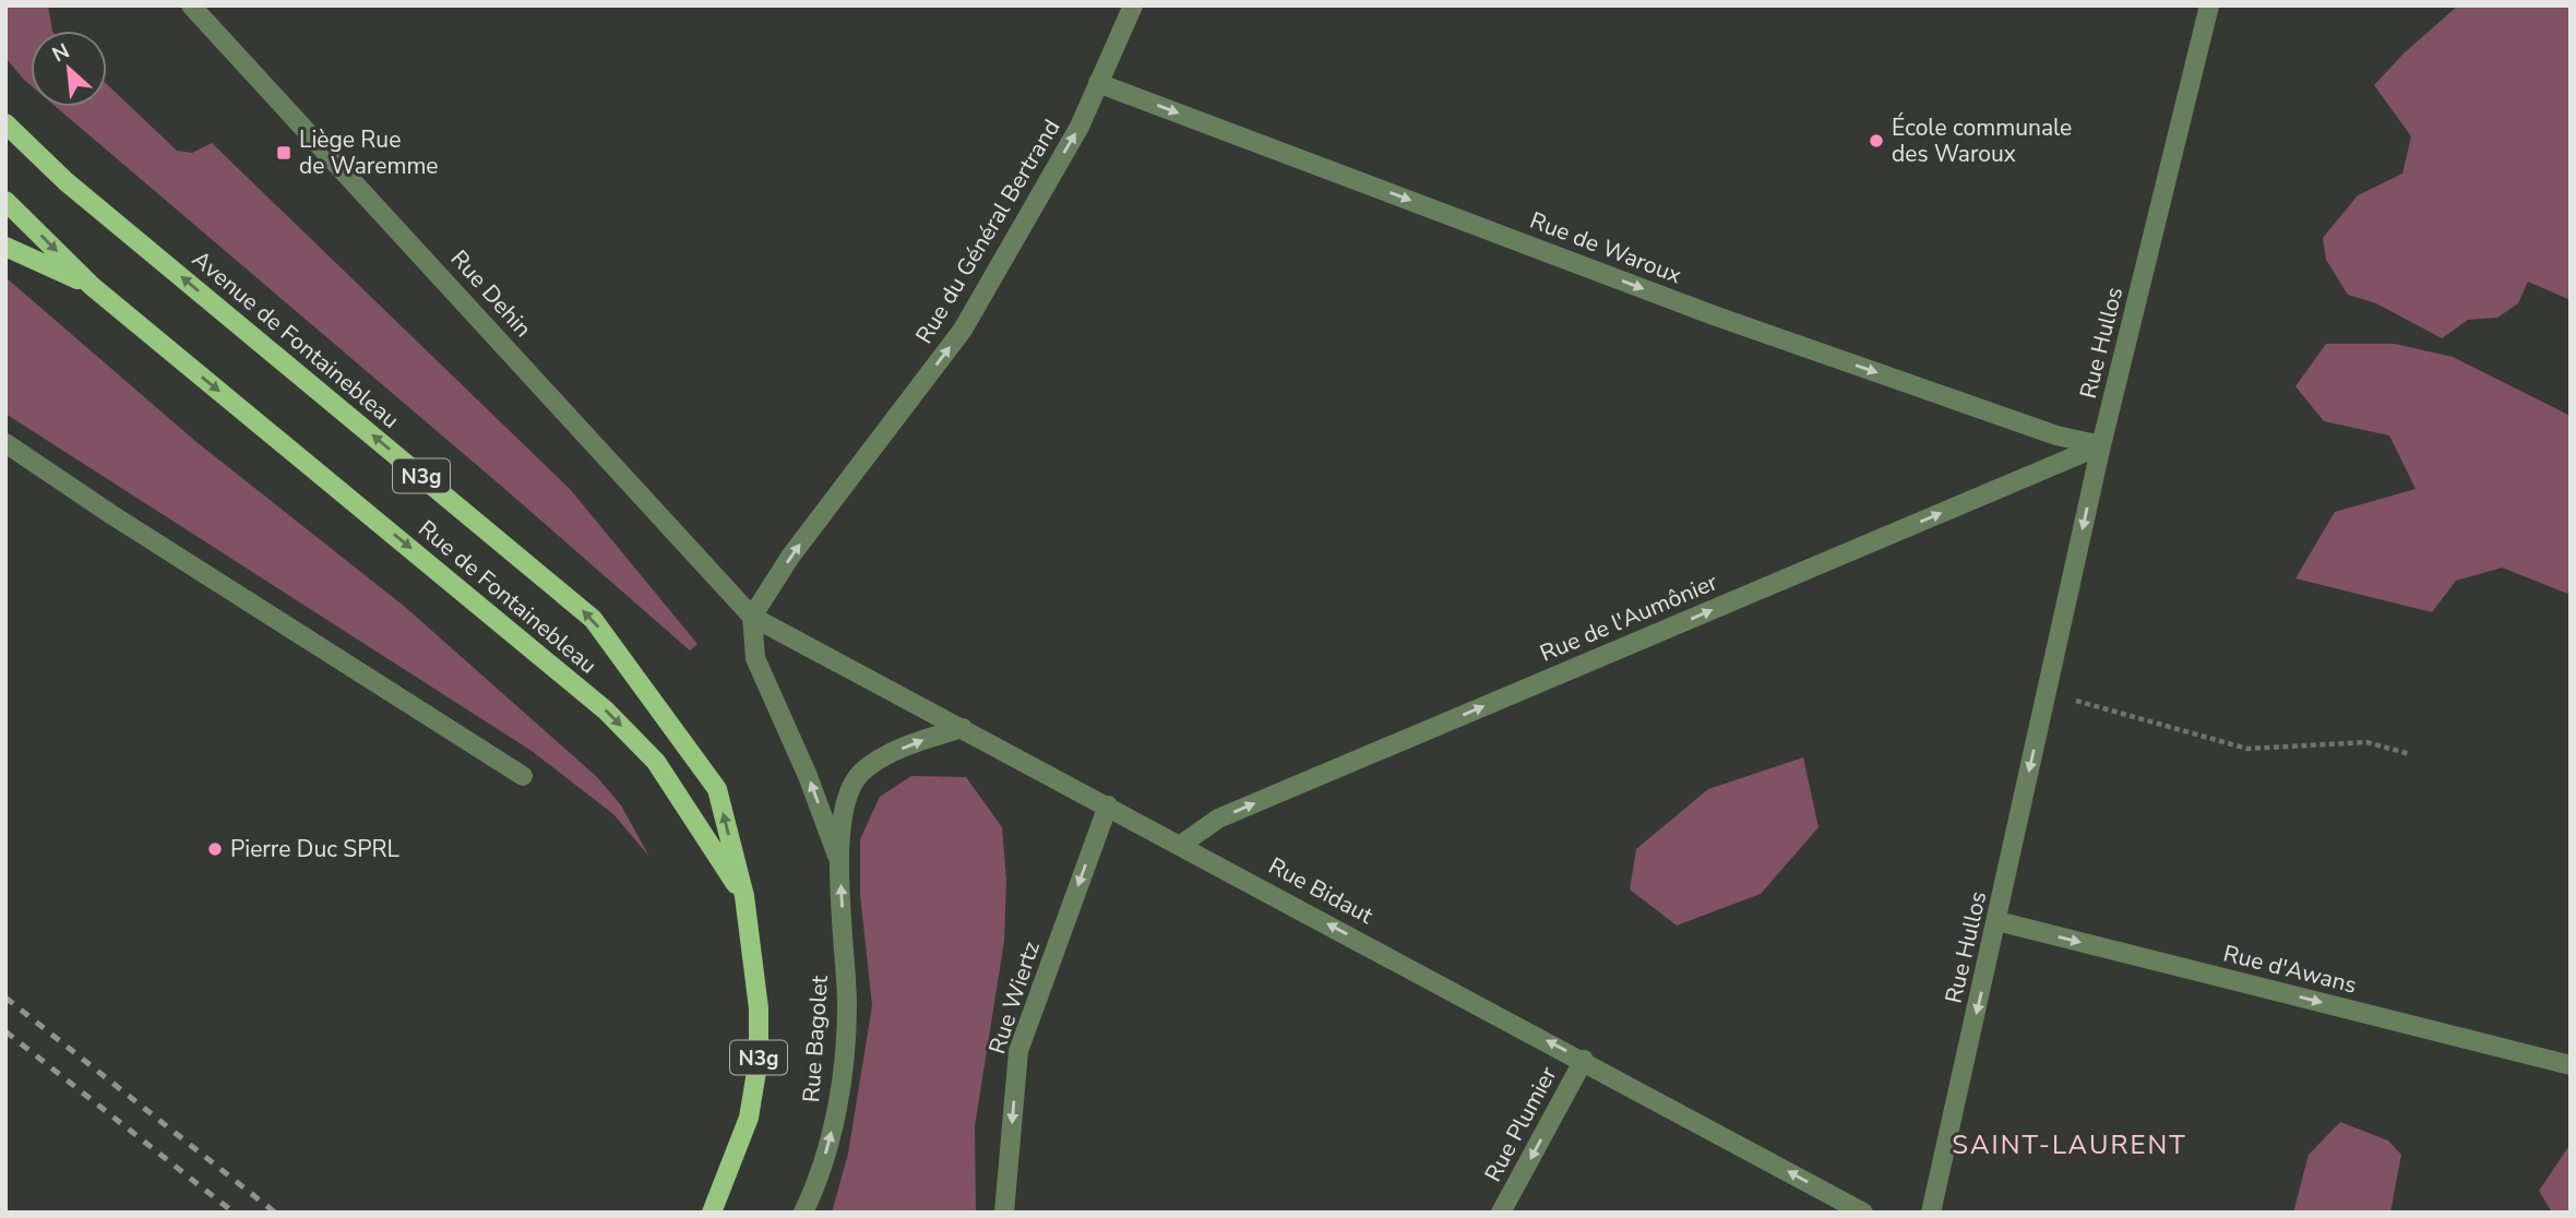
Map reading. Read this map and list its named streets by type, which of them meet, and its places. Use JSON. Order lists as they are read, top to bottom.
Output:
{
  "streets": {
    "main road": ["Avenue de Fontainebleau", "N3g", "Rue de Fontainebleau"],
    "street": [
      "Rue du Général Bertrand",
      "Rue de Waroux",
      "Rue Dehin",
      "Rue Hullos",
      "Rue de l'Aumônier",
      "Rue Bidaut",
      "Rue d'Awans",
      "Rue Wiertz",
      "Rue Bagolet",
      "Rue Plumier"
    ]
  },
  "crossings": [
    ["Rue du Général Bertrand", "Rue de Waroux"],
    ["Rue du Général Bertrand", "Rue Dehin"],
    ["Rue du Général Bertrand", "Rue Bidaut"],
    ["Rue du Général Bertrand", "Rue Bagolet"],
    ["Rue de Waroux", "Rue Hullos"],
    ["Rue de Waroux", "Rue de l'Aumônier"],
    ["Rue Dehin", "Rue Bidaut"],
    ["Rue Dehin", "Rue Bagolet"],
    ["Avenue de Fontainebleau", "N3g"],
    ["Avenue de Fontainebleau", "Rue de Fontainebleau"],
    ["Rue Hullos", "Rue de l'Aumônier"],
    ["Rue Hullos", "Rue d'Awans"],
    ["N3g", "Rue de Fontainebleau"],
    ["Rue de l'Aumônier", "Rue Bidaut"],
    ["Rue Bidaut", "Rue Wiertz"],
    ["Rue Bidaut", "Rue Bagolet"],
    ["Rue Bidaut", "Rue Plumier"]
  ],
  "one_way": [
    "Rue du Général Bertrand",
    "Rue de Waroux",
    "Avenue de Fontainebleau",
    "Rue Hullos",
    "Rue de Fontainebleau",
    "Rue de l'Aumônier",
    "Rue Bidaut",
    "Rue d'Awans",
    "Rue Wiertz",
    "Rue Bagolet",
    "Rue Plumier"
  ],
  "districts": ["SAINT-LAURENT"],
  "places": {
    "other": ["École communale des Waroux", "Pierre Duc SPRL"],
    "transit": ["Liège Rue de Waremme"]
  },
  "north": "top left"
}
